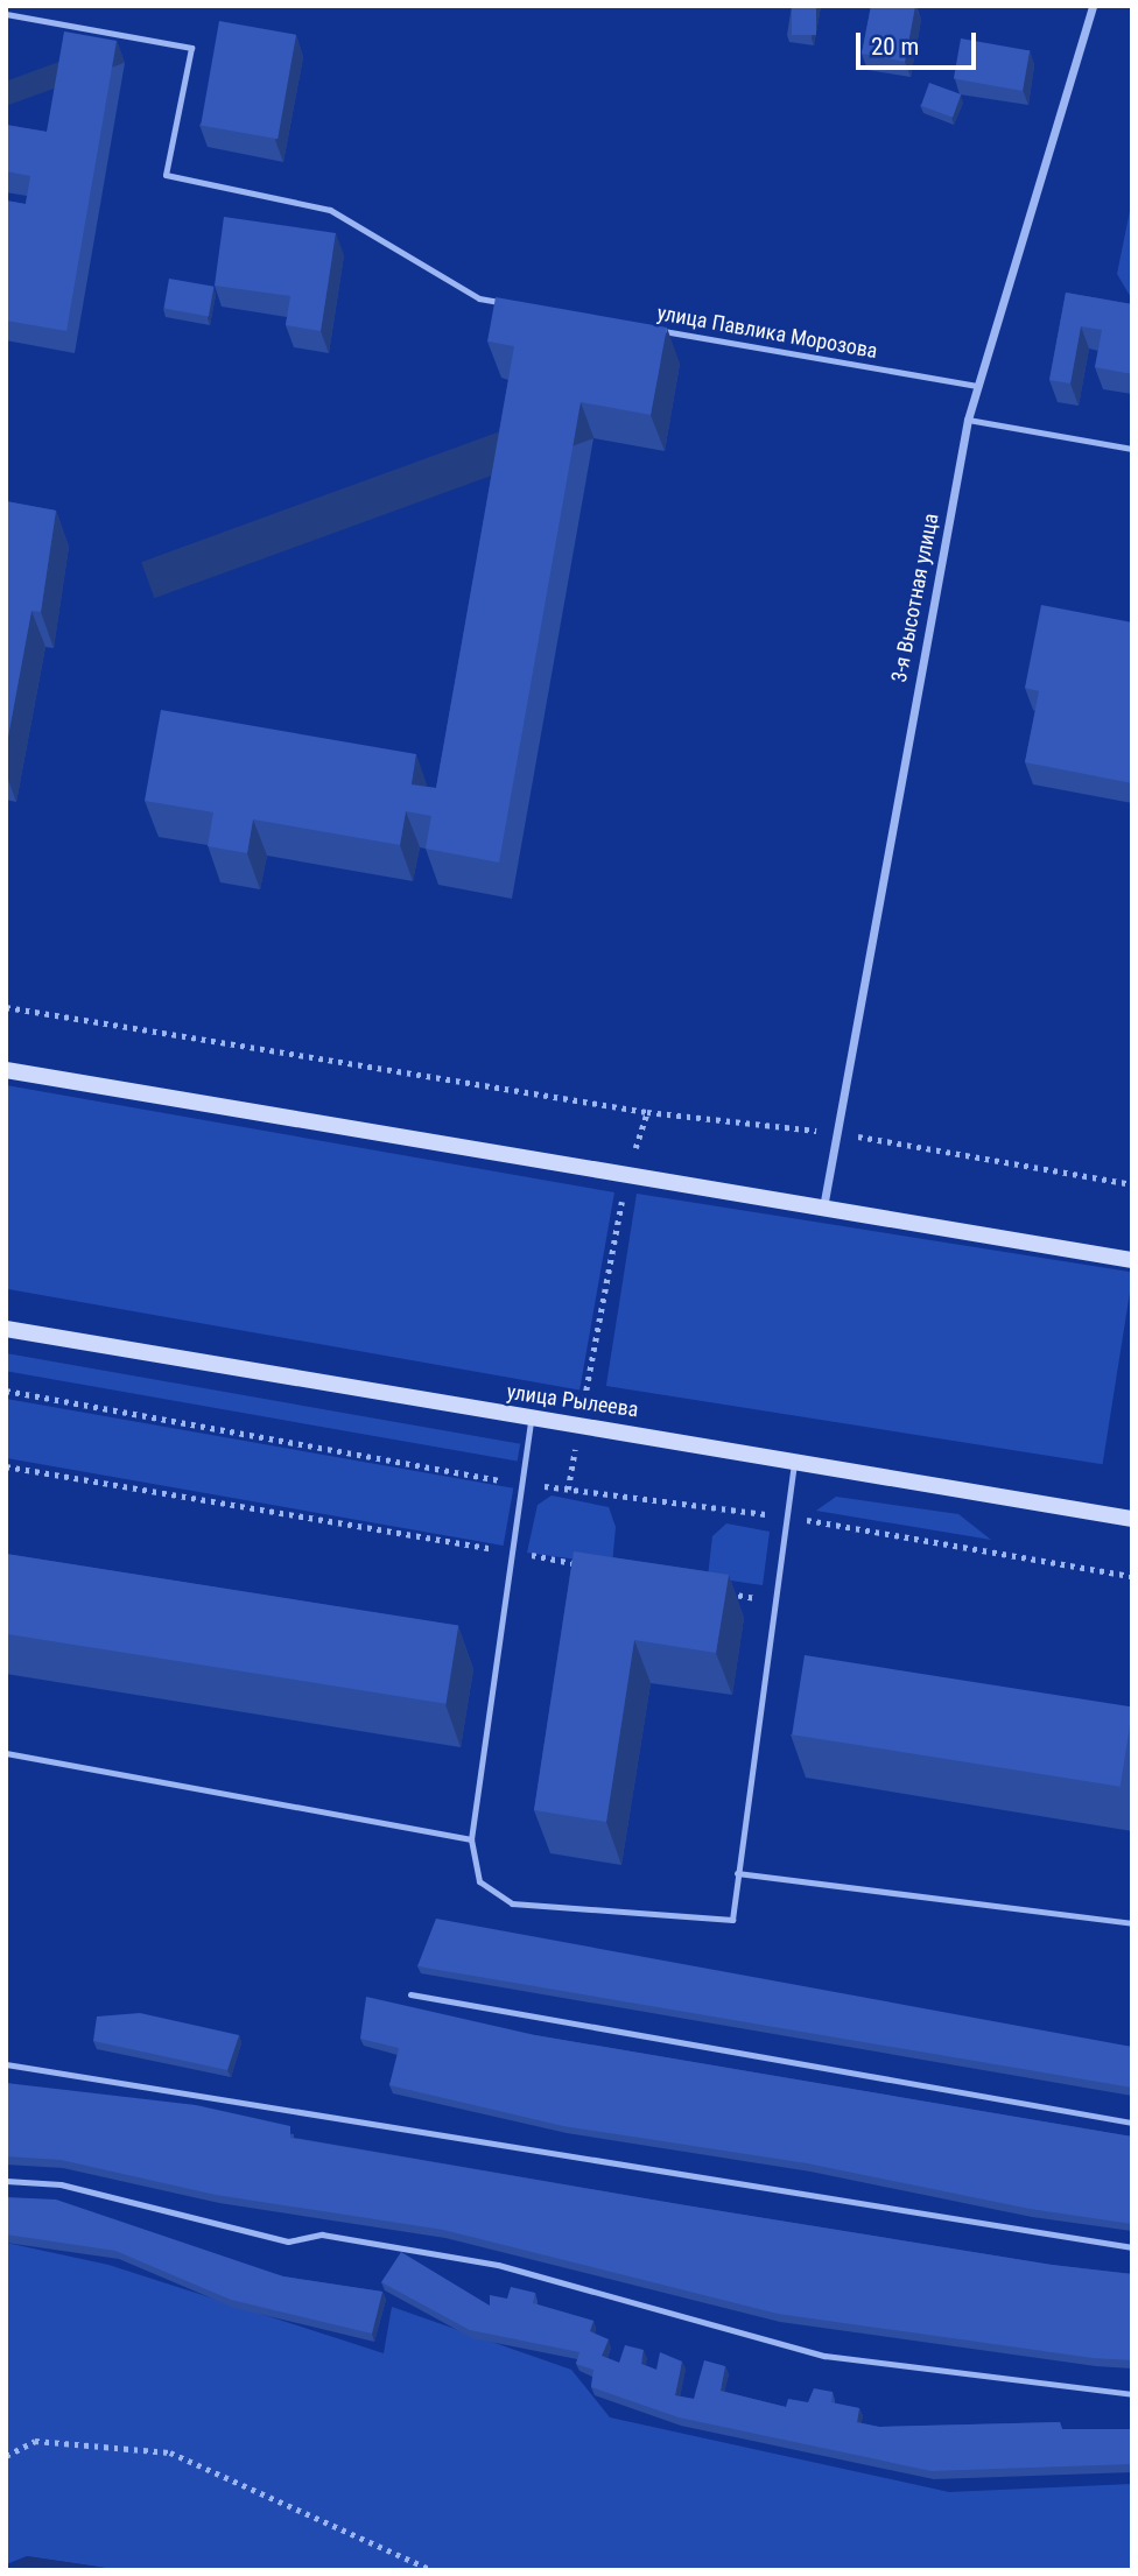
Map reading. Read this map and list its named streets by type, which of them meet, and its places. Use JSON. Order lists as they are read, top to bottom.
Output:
{
  "streets": {
    "main road": ["улица Рылеева"],
    "street": ["3-я Высотная улица"],
    "lane": ["улица Павлика Морозова"]
  },
  "crossings": [
    ["улица Павлика Морозова", "3-я Высотная улица"]
  ],
  "scale_bar": "20 m"
}
